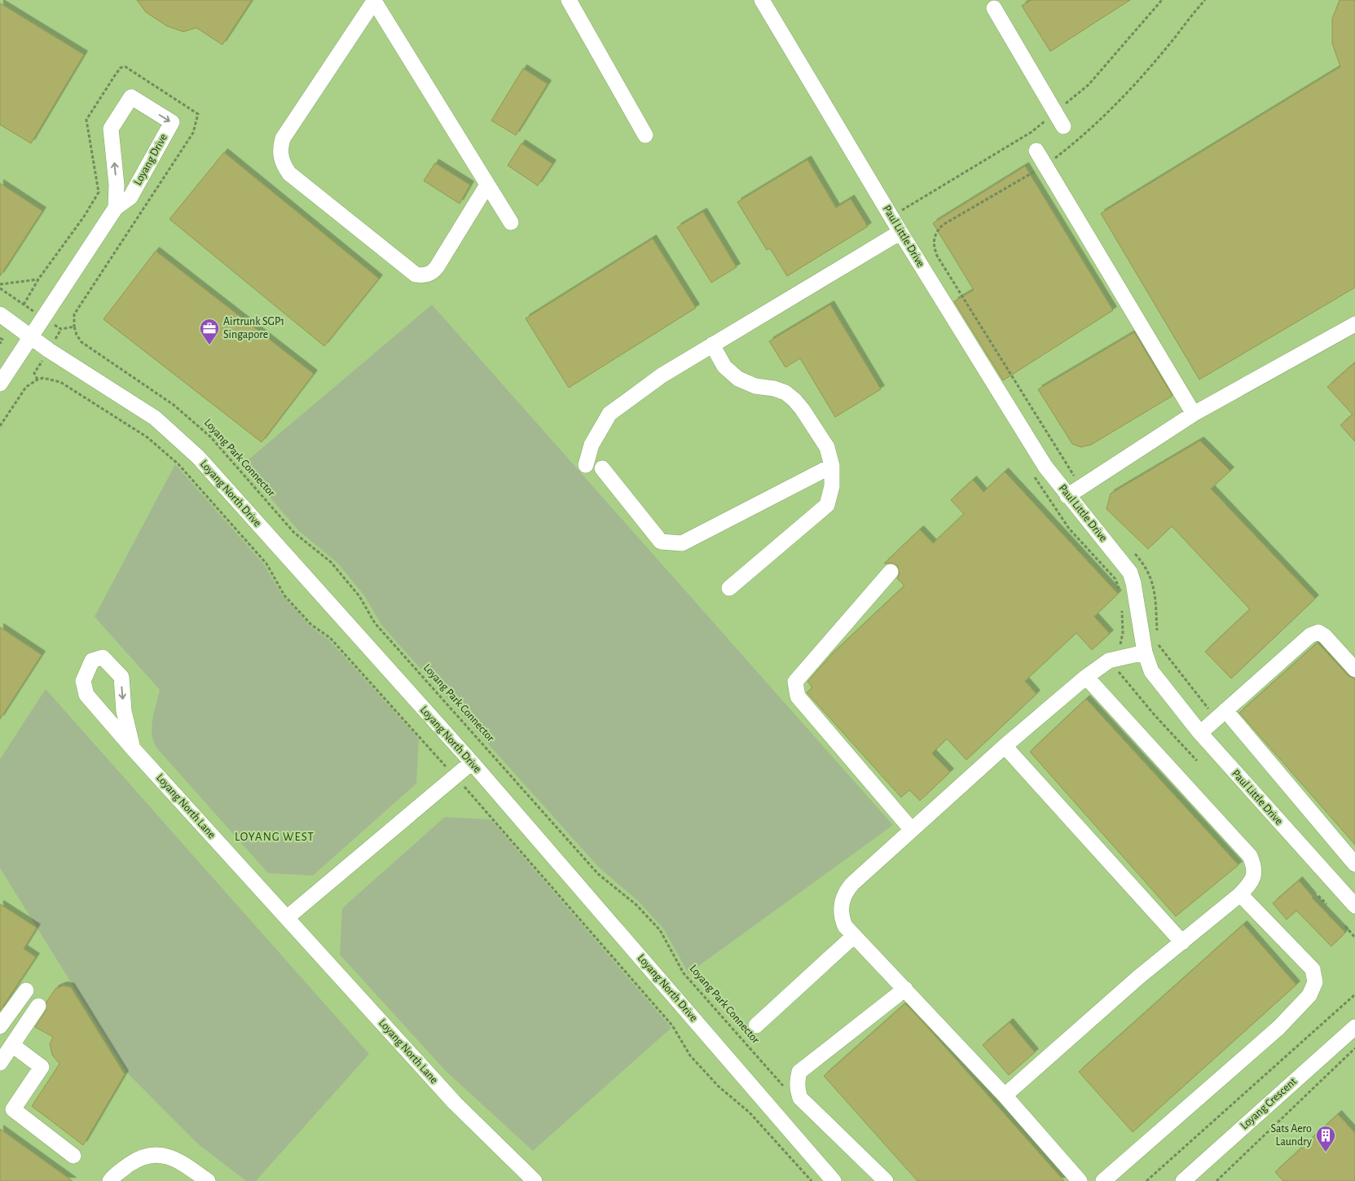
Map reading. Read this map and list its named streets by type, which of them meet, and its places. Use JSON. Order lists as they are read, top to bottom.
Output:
{
  "streets": {
    "street": [
      "Loyang Drive",
      "Paul Little Drive",
      "Loyang North Drive",
      "Loyang North Lane",
      "Loyang Crescent"
    ],
    "path": ["Loyang Park Connector"]
  },
  "crossings": [
    ["Loyang Drive", "Loyang North Drive"]
  ],
  "districts": ["LOYANG WEST"],
  "places": {
    "office": ["Airtrunk SGP1 Singapore"],
    "building": ["Sats Aero Laundry"]
  }
}
